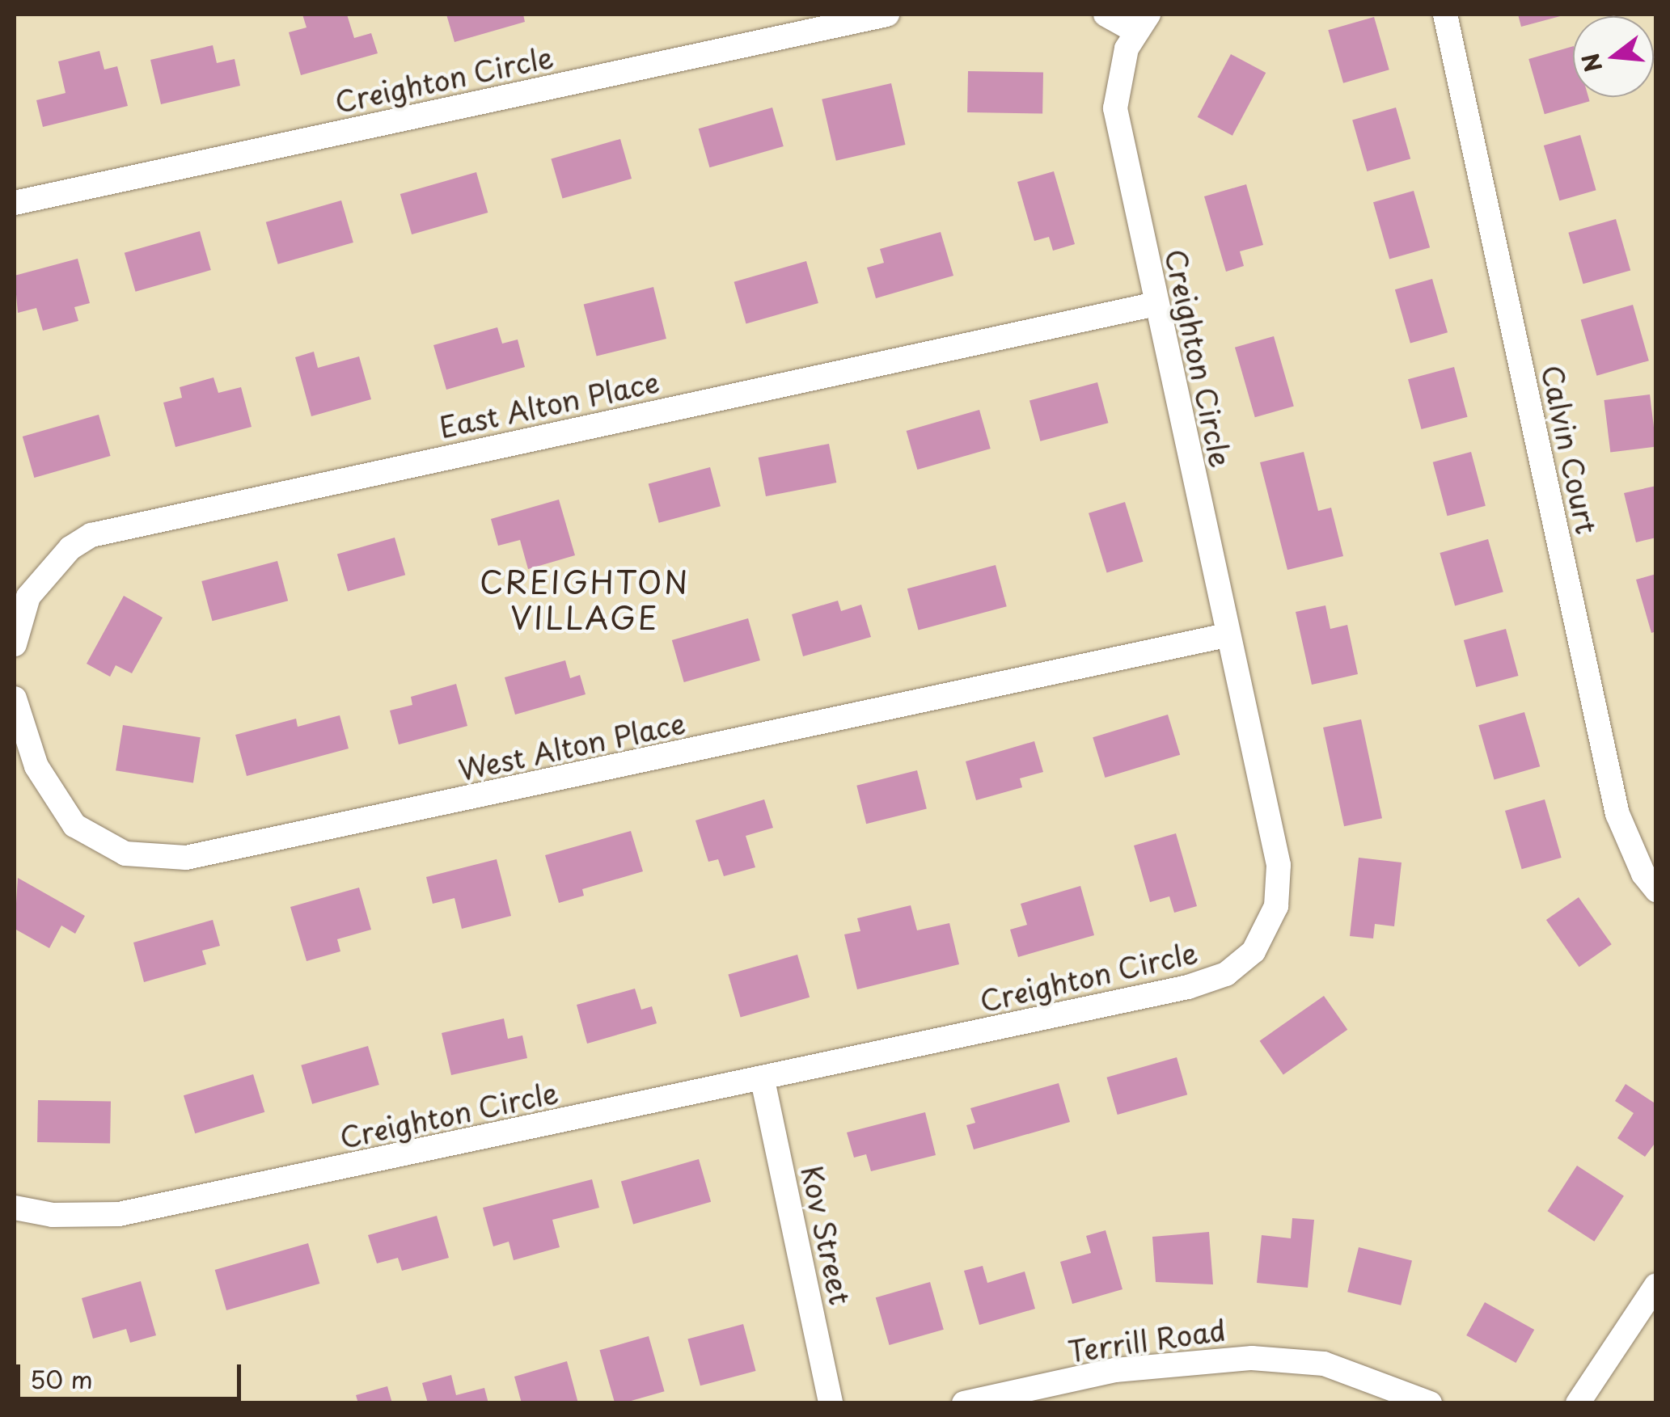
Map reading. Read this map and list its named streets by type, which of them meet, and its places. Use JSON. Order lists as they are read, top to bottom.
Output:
{
  "streets": {
    "street": [
      "Creighton Circle",
      "East Alton Place",
      "Calvin Court",
      "West Alton Place",
      "Kov Street",
      "Terrill Road"
    ]
  },
  "crossings": [
    ["Creighton Circle", "East Alton Place"],
    ["Creighton Circle", "West Alton Place"],
    ["Creighton Circle", "Kov Street"]
  ],
  "districts": ["CREIGHTON VILLAGE"],
  "scale_bar": "50 m",
  "north": "left"
}
